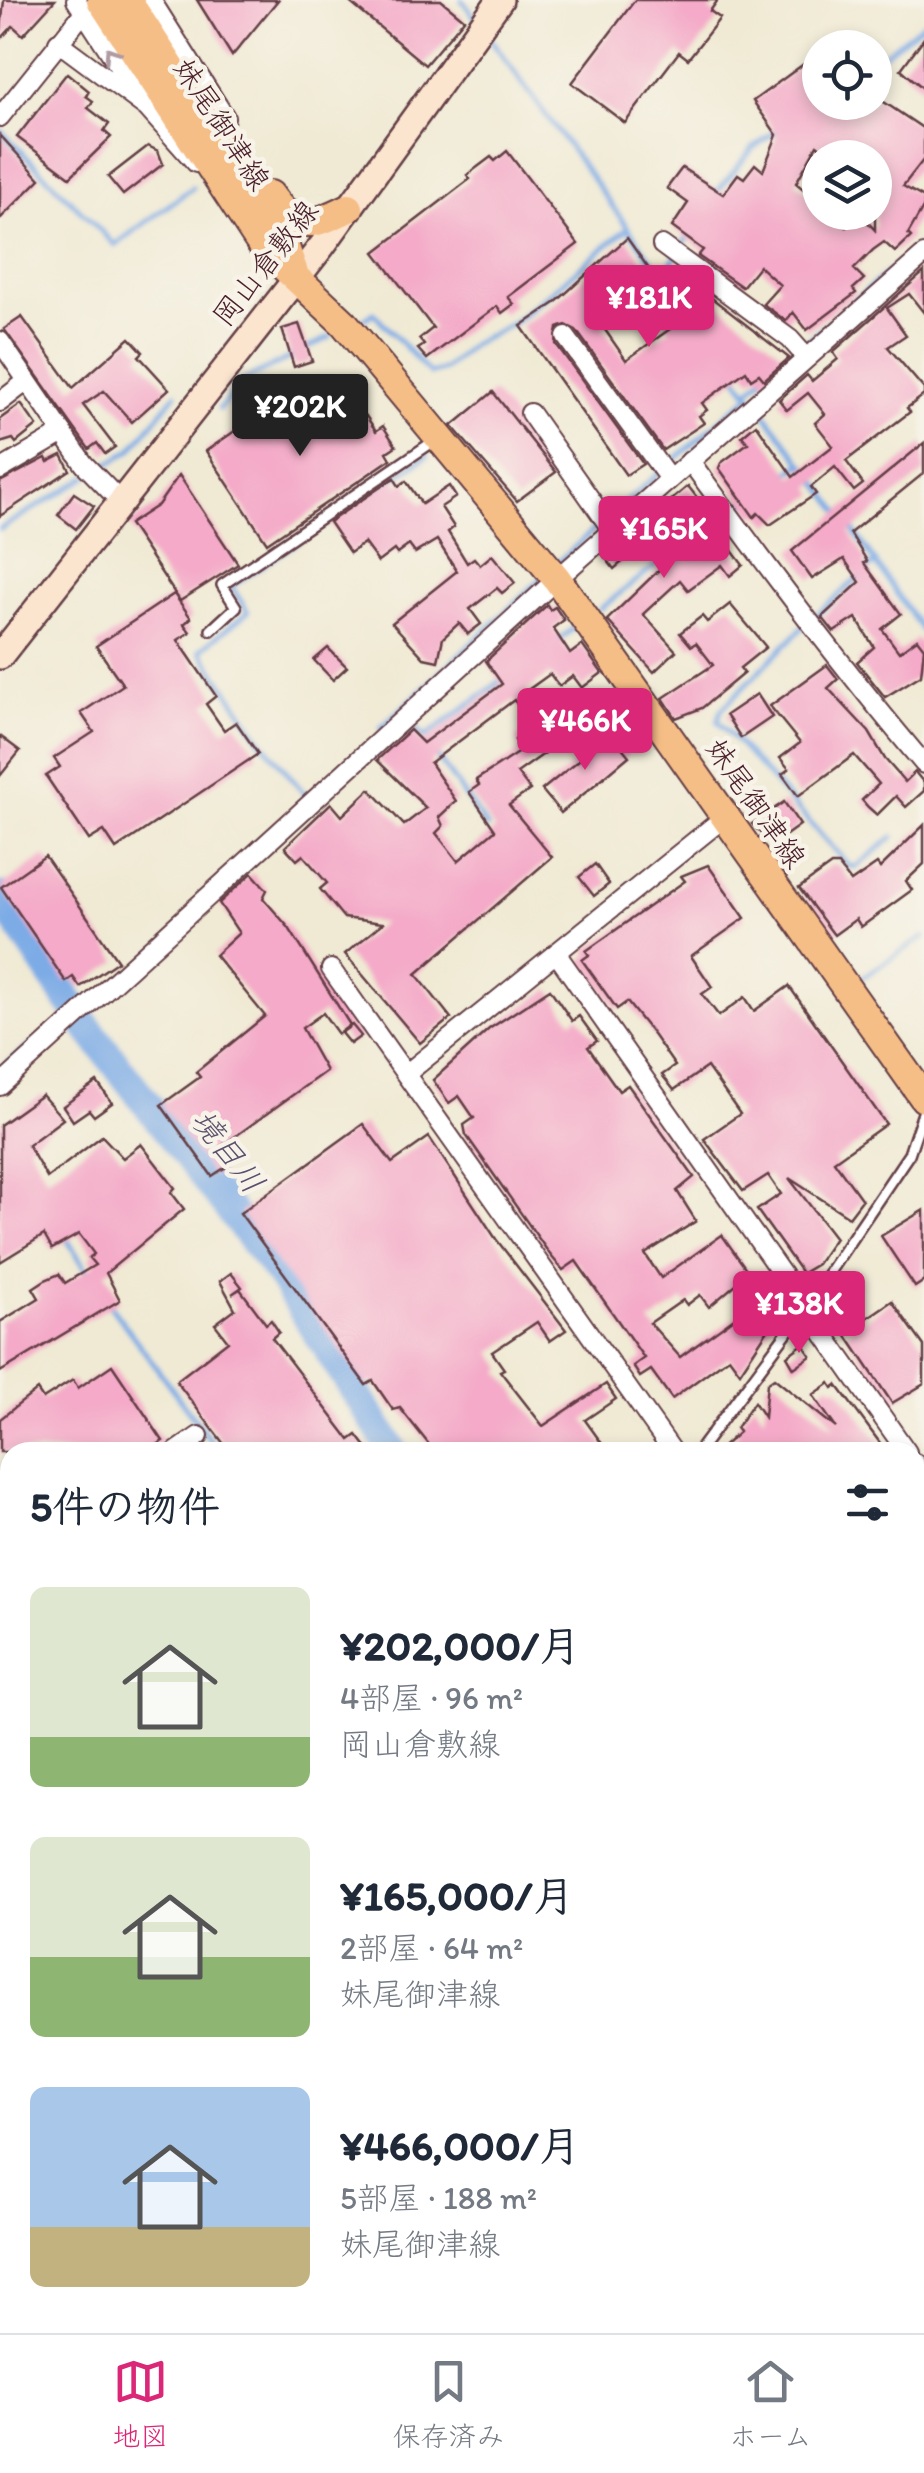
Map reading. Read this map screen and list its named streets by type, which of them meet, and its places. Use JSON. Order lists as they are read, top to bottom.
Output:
{
  "streets": {
    "main road": ["妹尾御津線", "岡山倉敷線"]
  },
  "crossings": [
    ["妹尾御津線", "岡山倉敷線"]
  ],
  "water": ["境目川"],
  "page": {
    "price": [
      "¥181K",
      "¥202K",
      "¥165K",
      "¥466K",
      "¥138K"
    ],
    "heading": "5件の物件",
    "list": [
      {
        "name": "¥202,000/月",
        "note": "4部屋 · 96 m² · 岡山倉敷線"
      },
      {
        "name": "¥165,000/月",
        "note": "2部屋 · 64 m² · 妹尾御津線"
      },
      {
        "name": "¥466,000/月",
        "note": "5部屋 · 188 m² · 妹尾御津線"
      }
    ],
    "tabs": ["地図", "保存済み", "ホーム"]
  }
}
